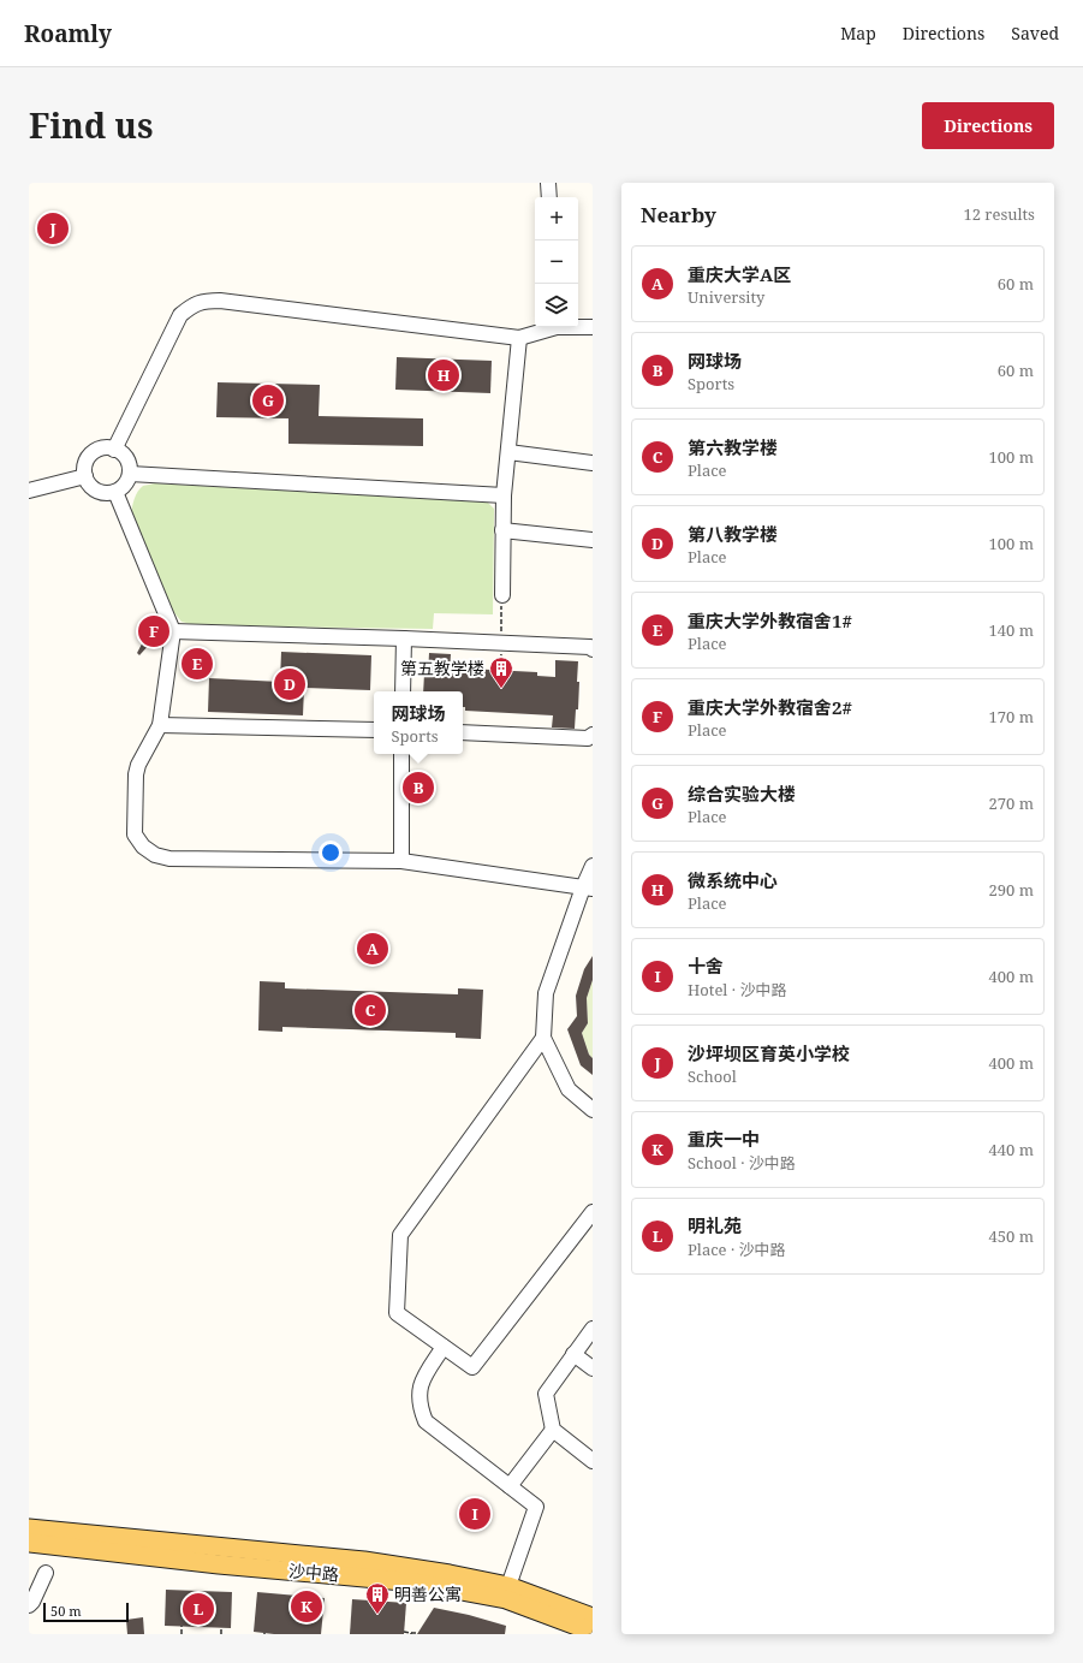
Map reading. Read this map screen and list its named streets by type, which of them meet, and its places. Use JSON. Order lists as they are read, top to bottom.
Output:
{
  "streets": {
    "main road": ["沙中路"]
  },
  "places": {
    "building": ["第五教学楼", "明善公寓"]
  },
  "scale_bar": "50 m",
  "page": {
    "header": "Roamly",
    "nav": ["Map", "Directions", "Saved"],
    "title": "Find us",
    "buttons": "Directions",
    "heading": ["Nearby", "12 results"],
    "map_buttons": ["+", "−"],
    "pins": [
      "J",
      "H",
      "G",
      "F",
      "E",
      "D",
      "B",
      "A",
      "C",
      "I",
      "K",
      "L"
    ],
    "list": [
      {
        "mark": "A",
        "name": "重庆大学A区",
        "note": "University",
        "value": "60 m"
      },
      {
        "mark": "B",
        "name": "网球场",
        "note": "Sports",
        "value": "60 m"
      },
      {
        "mark": "C",
        "name": "第六教学楼",
        "note": "Place",
        "value": "100 m"
      },
      {
        "mark": "D",
        "name": "第八教学楼",
        "note": "Place",
        "value": "100 m"
      },
      {
        "mark": "E",
        "name": "重庆大学外教宿舍1#",
        "note": "Place",
        "value": "140 m"
      },
      {
        "mark": "F",
        "name": "重庆大学外教宿舍2#",
        "note": "Place",
        "value": "170 m"
      },
      {
        "mark": "G",
        "name": "综合实验大楼",
        "note": "Place",
        "value": "270 m"
      },
      {
        "mark": "H",
        "name": "微系统中心",
        "note": "Place",
        "value": "290 m"
      },
      {
        "mark": "I",
        "name": "十舍",
        "note": "Hotel · 沙中路",
        "value": "400 m"
      },
      {
        "mark": "J",
        "name": "沙坪坝区育英小学校",
        "note": "School",
        "value": "400 m"
      },
      {
        "mark": "K",
        "name": "重庆一中",
        "note": "School · 沙中路",
        "value": "440 m"
      },
      {
        "mark": "L",
        "name": "明礼苑",
        "note": "Place · 沙中路",
        "value": "450 m"
      }
    ],
    "popup": ["网球场", "Sports"],
    "scale": "50 m"
  }
}
